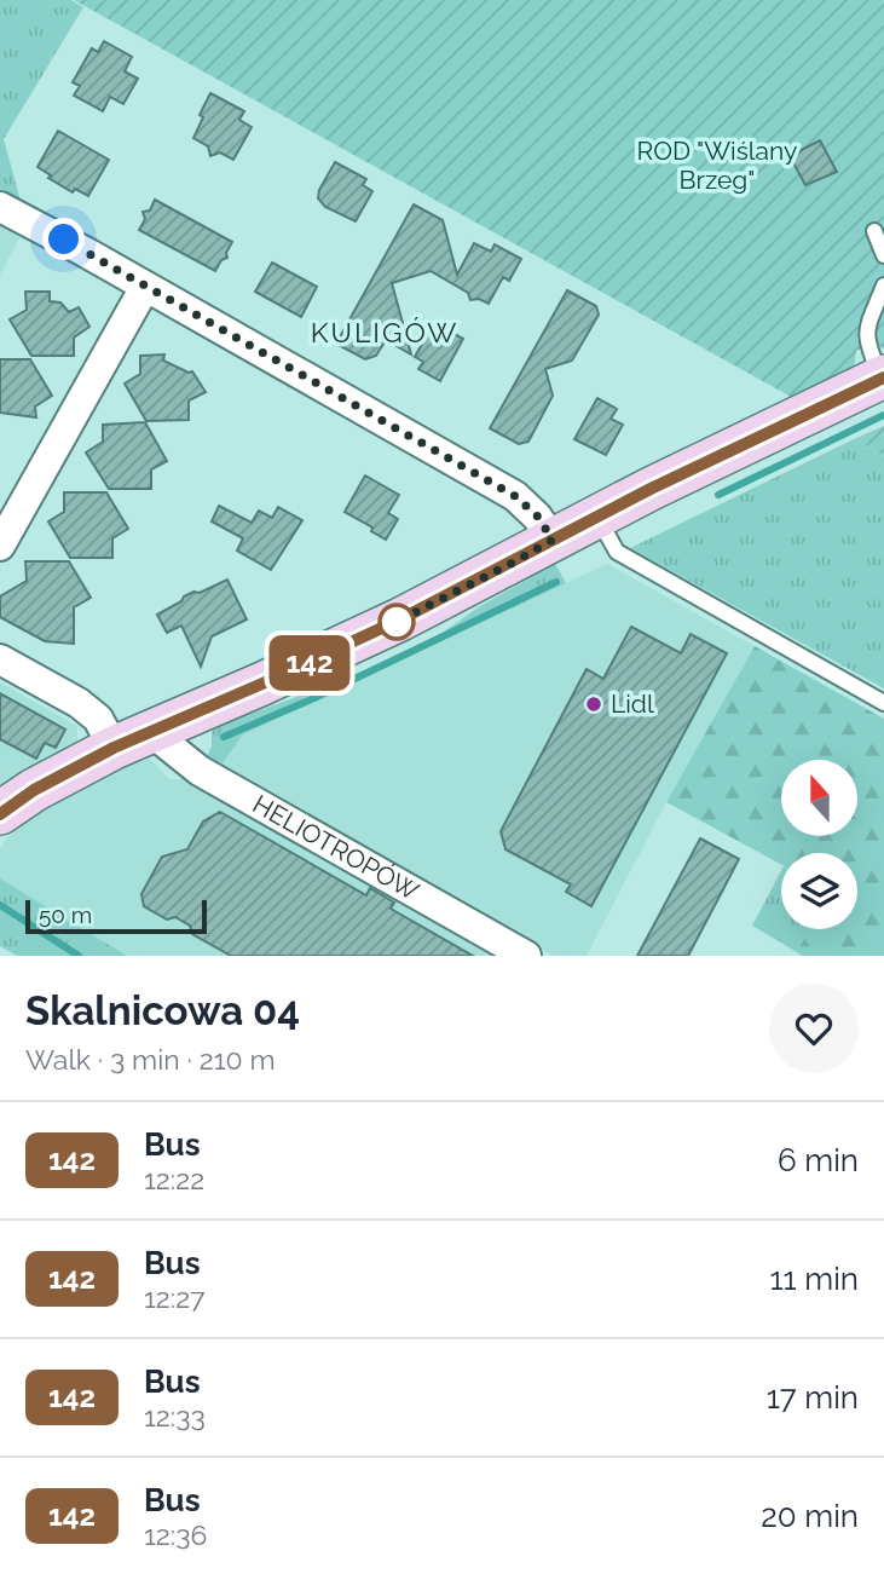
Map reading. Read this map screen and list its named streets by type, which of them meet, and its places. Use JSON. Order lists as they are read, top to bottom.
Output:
{
  "streets": {
    "street": ["HELIOTROPÓW"]
  },
  "districts": ["KULIGÓW"],
  "parks": ["ROD \"Wiślany Brzeg\""],
  "places": ["Lidl"],
  "lines": ["bus line 142"],
  "scale_bar": "50 m",
  "north": "top",
  "page": {
    "on_map": "142",
    "scale": "50 m",
    "heading": ["Skalnicowa 04", "Walk · 3 min · 210 m"],
    "list": [
      {
        "mark": "142",
        "name": "Bus",
        "note": "12:22",
        "value": "6 min"
      },
      {
        "mark": "142",
        "name": "Bus",
        "note": "12:27",
        "value": "11 min"
      },
      {
        "mark": "142",
        "name": "Bus",
        "note": "12:33",
        "value": "17 min"
      },
      {
        "mark": "142",
        "name": "Bus",
        "note": "12:36",
        "value": "20 min"
      }
    ]
  }
}
